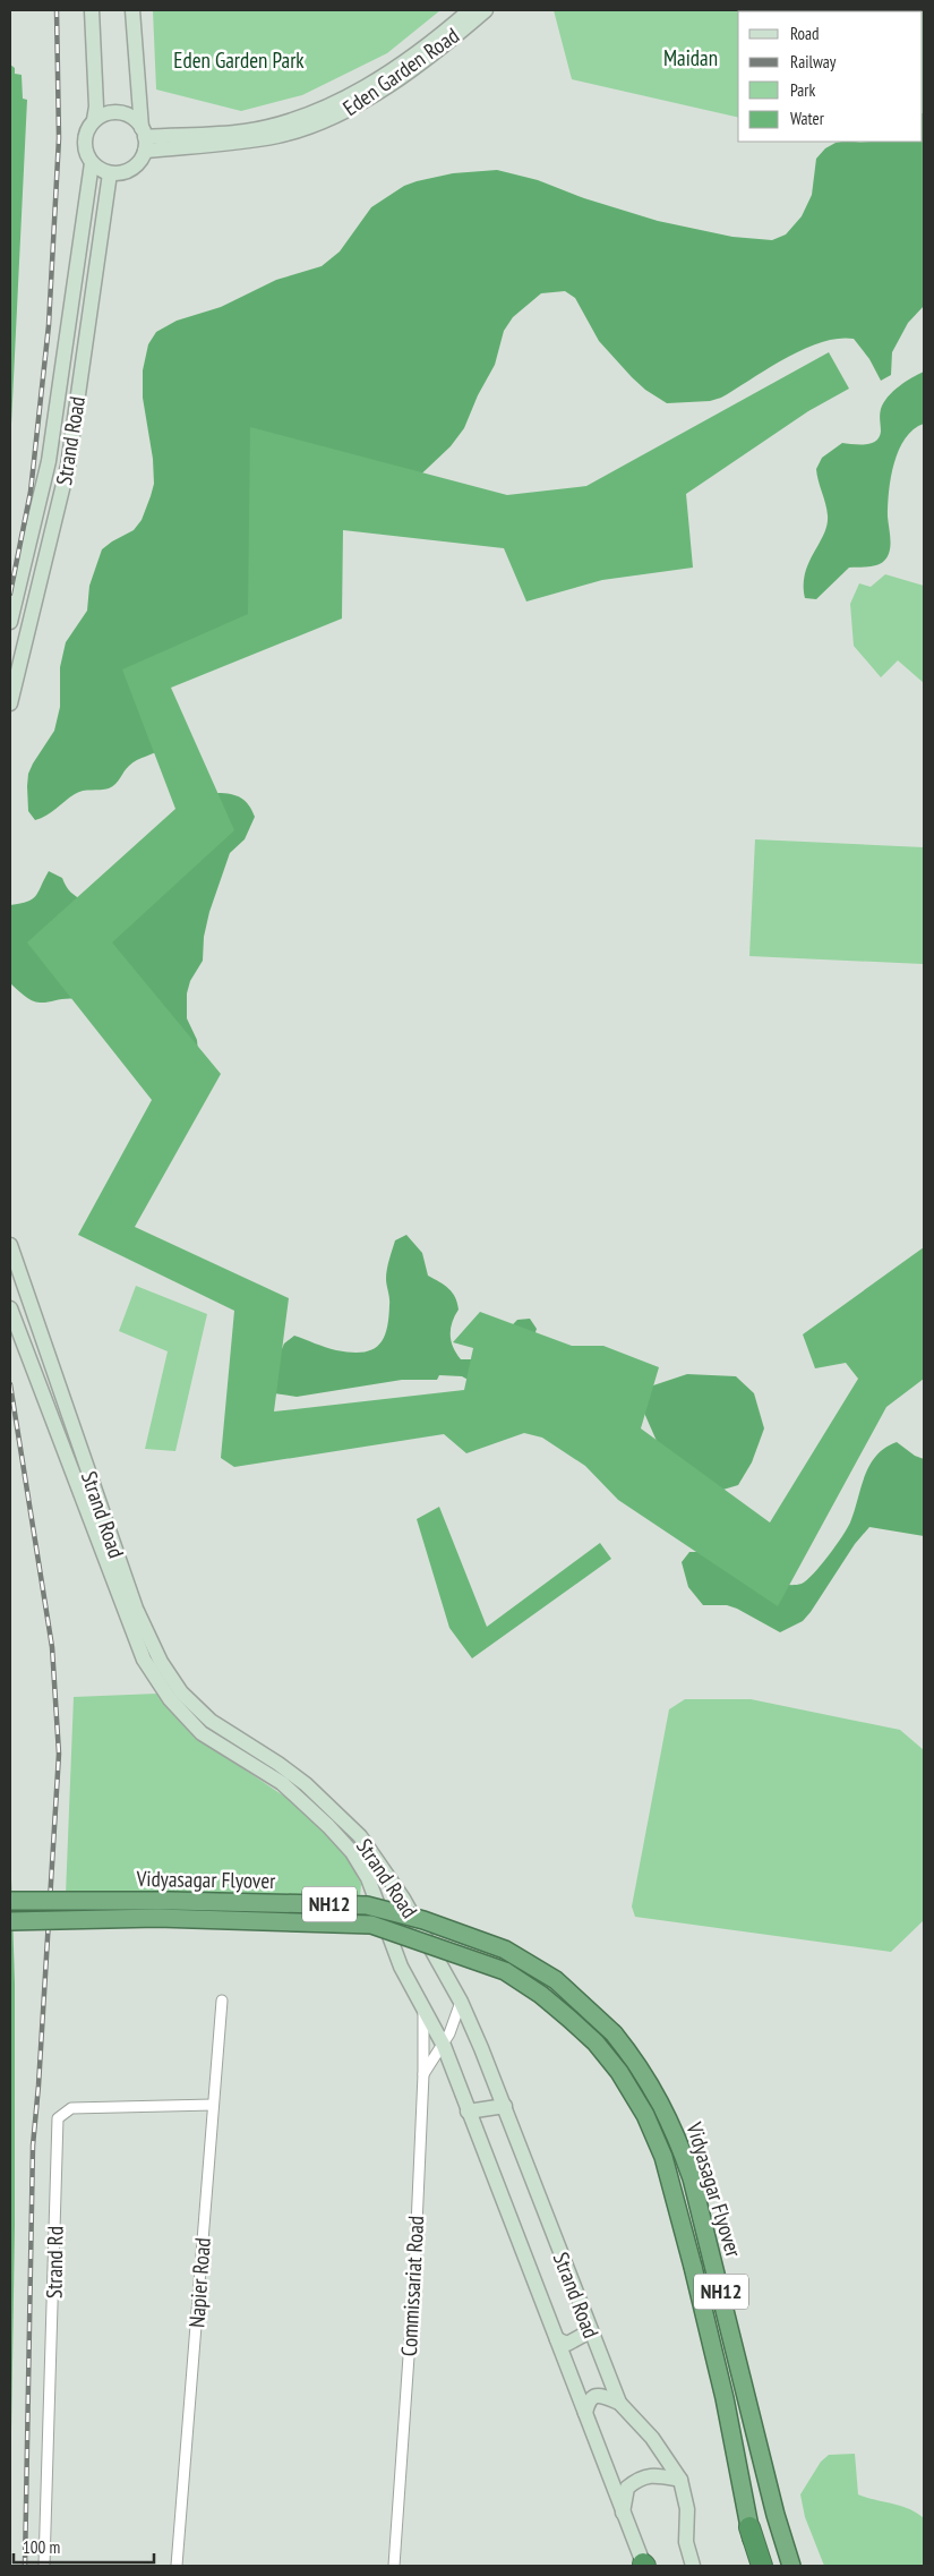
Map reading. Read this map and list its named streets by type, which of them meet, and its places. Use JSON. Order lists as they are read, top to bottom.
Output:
{
  "streets": {
    "highway": ["Vidyasagar Flyover", "NH12"],
    "main road": ["Eden Garden Road", "Strand Road"],
    "street": ["Strand Rd", "Napier Road", "Commissariat Road"]
  },
  "crossings": [
    ["Eden Garden Road", "Strand Road"],
    ["Strand Road", "Commissariat Road"],
    ["Strand Rd", "Napier Road"]
  ],
  "parks": ["Maidan", "Eden Garden Park"],
  "legend": [
    "Road",
    "Railway",
    "Park",
    "Water"
  ],
  "scale_bar": "100 m"
}
